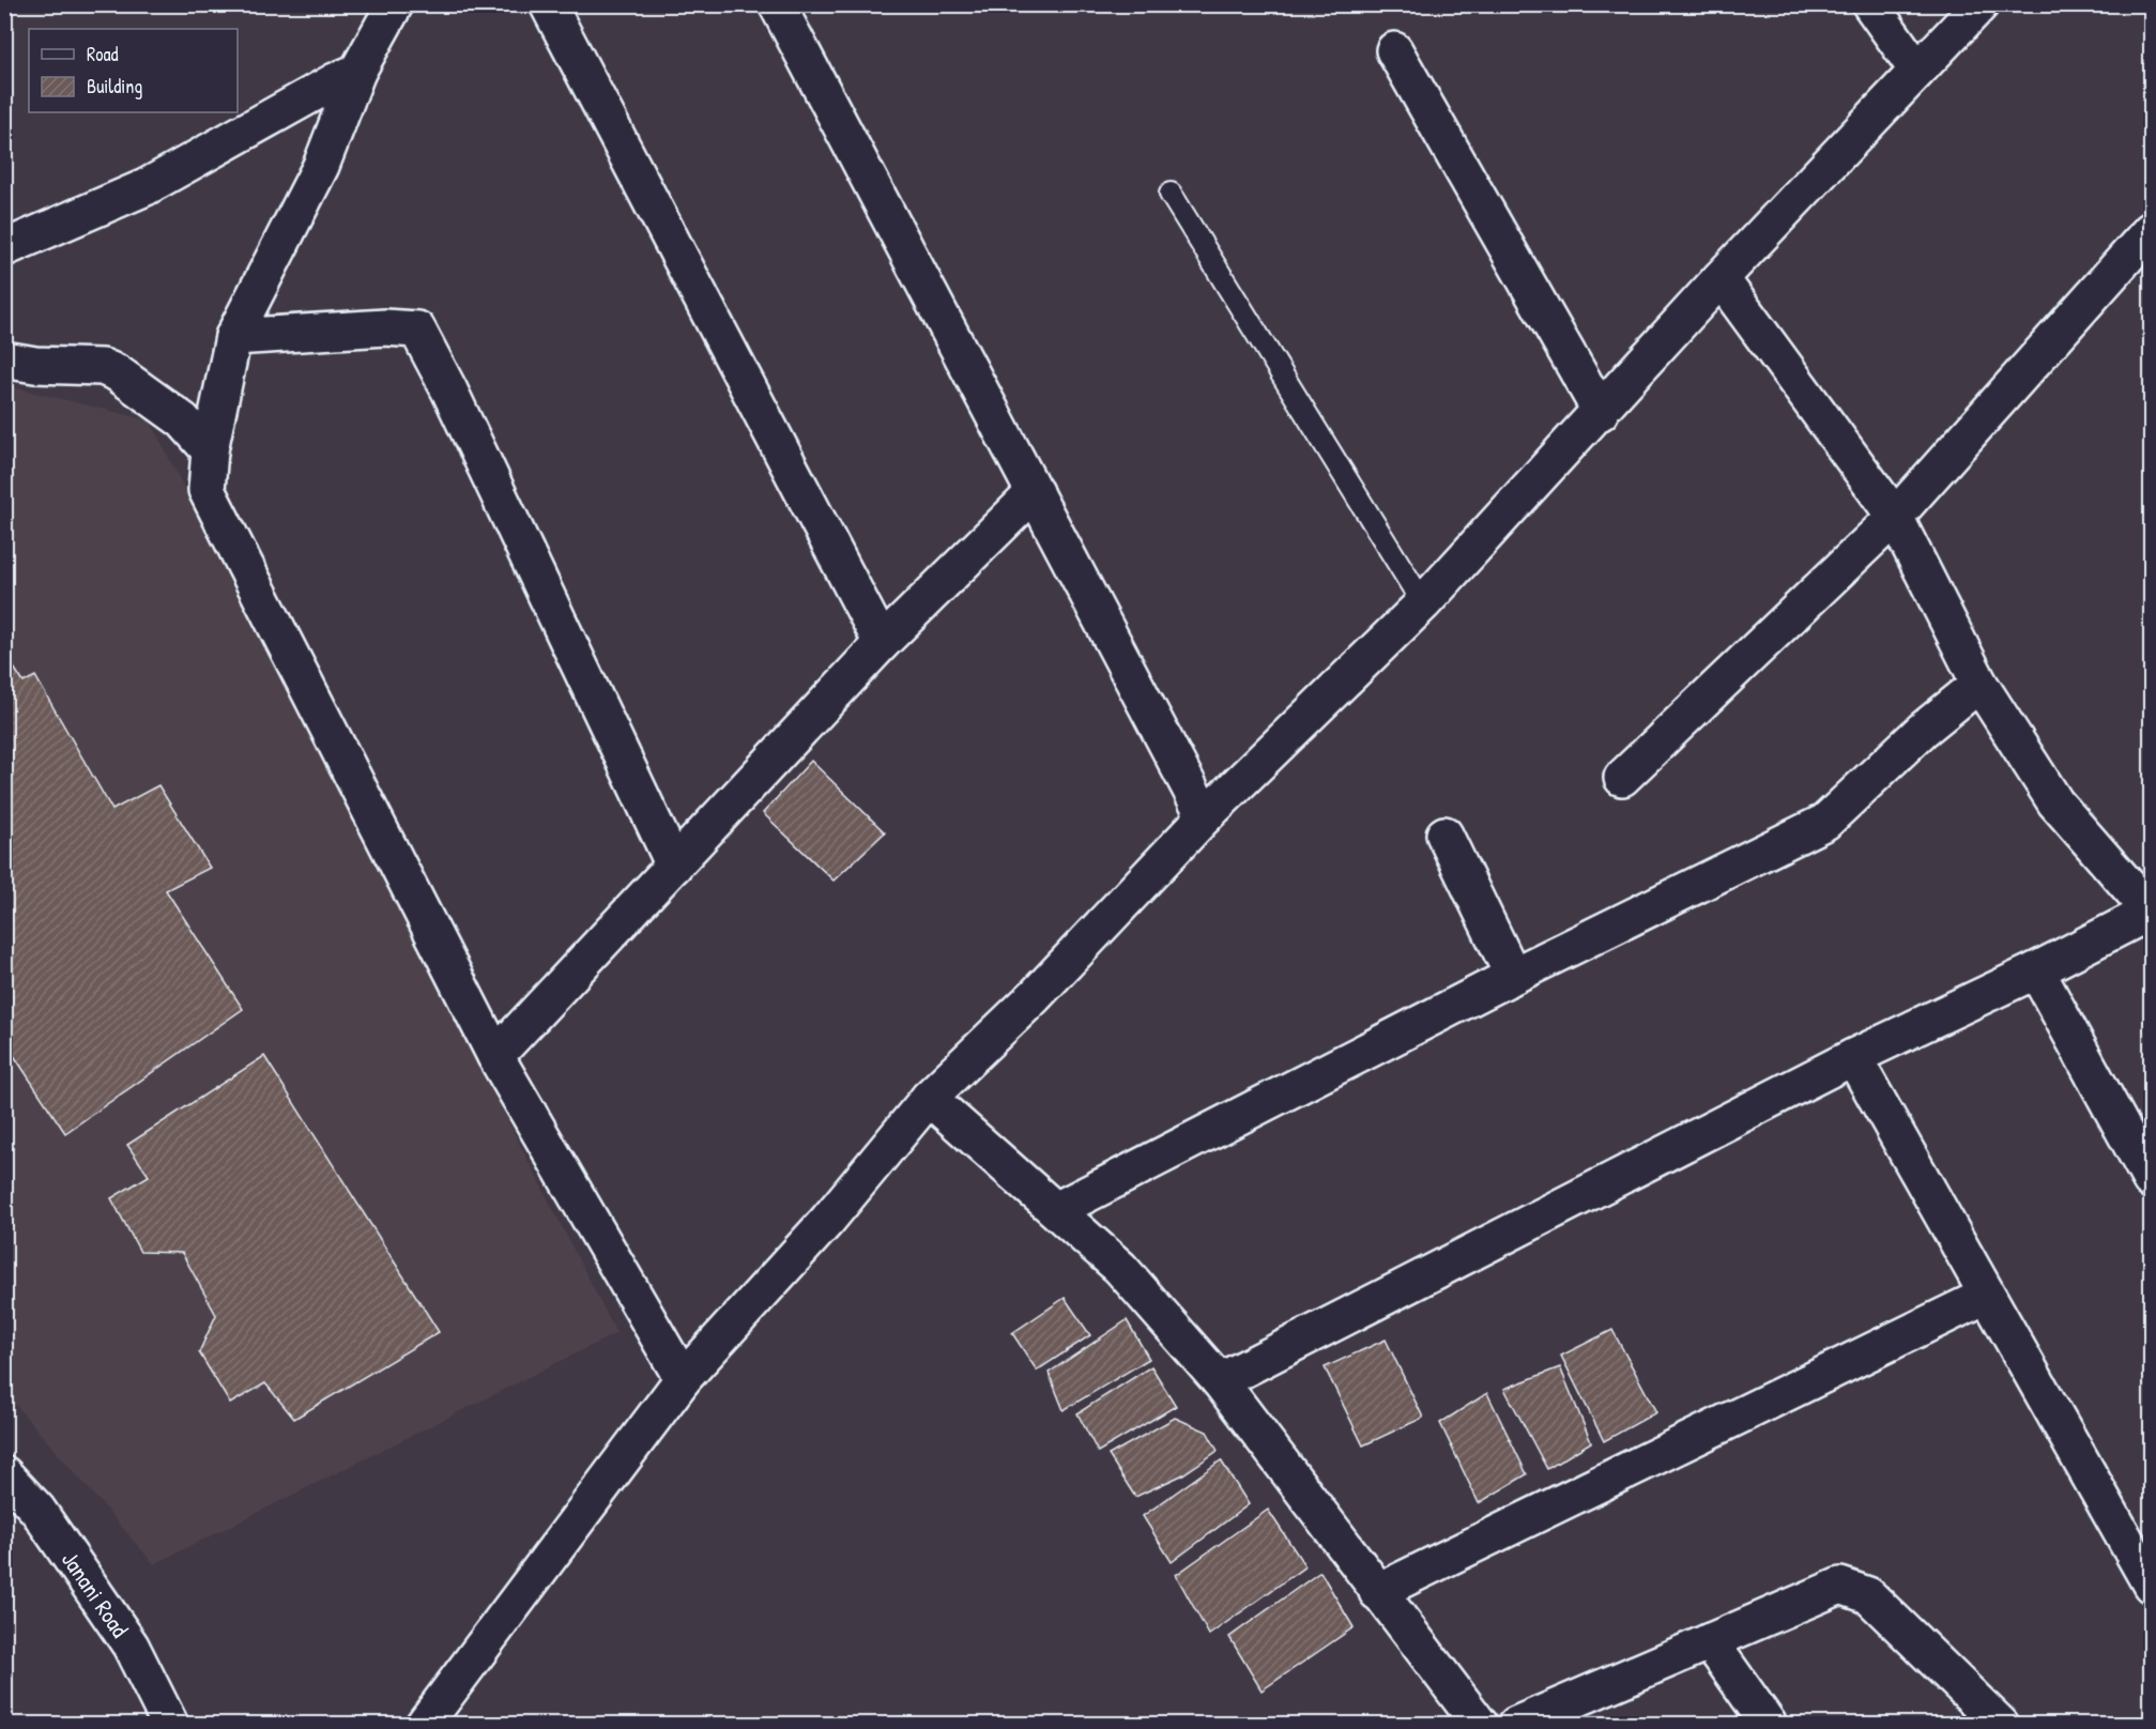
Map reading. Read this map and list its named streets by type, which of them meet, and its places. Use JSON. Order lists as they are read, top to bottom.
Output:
{
  "streets": {
    "street": ["Janani Road"]
  },
  "legend": ["Road", "Building"]
}
